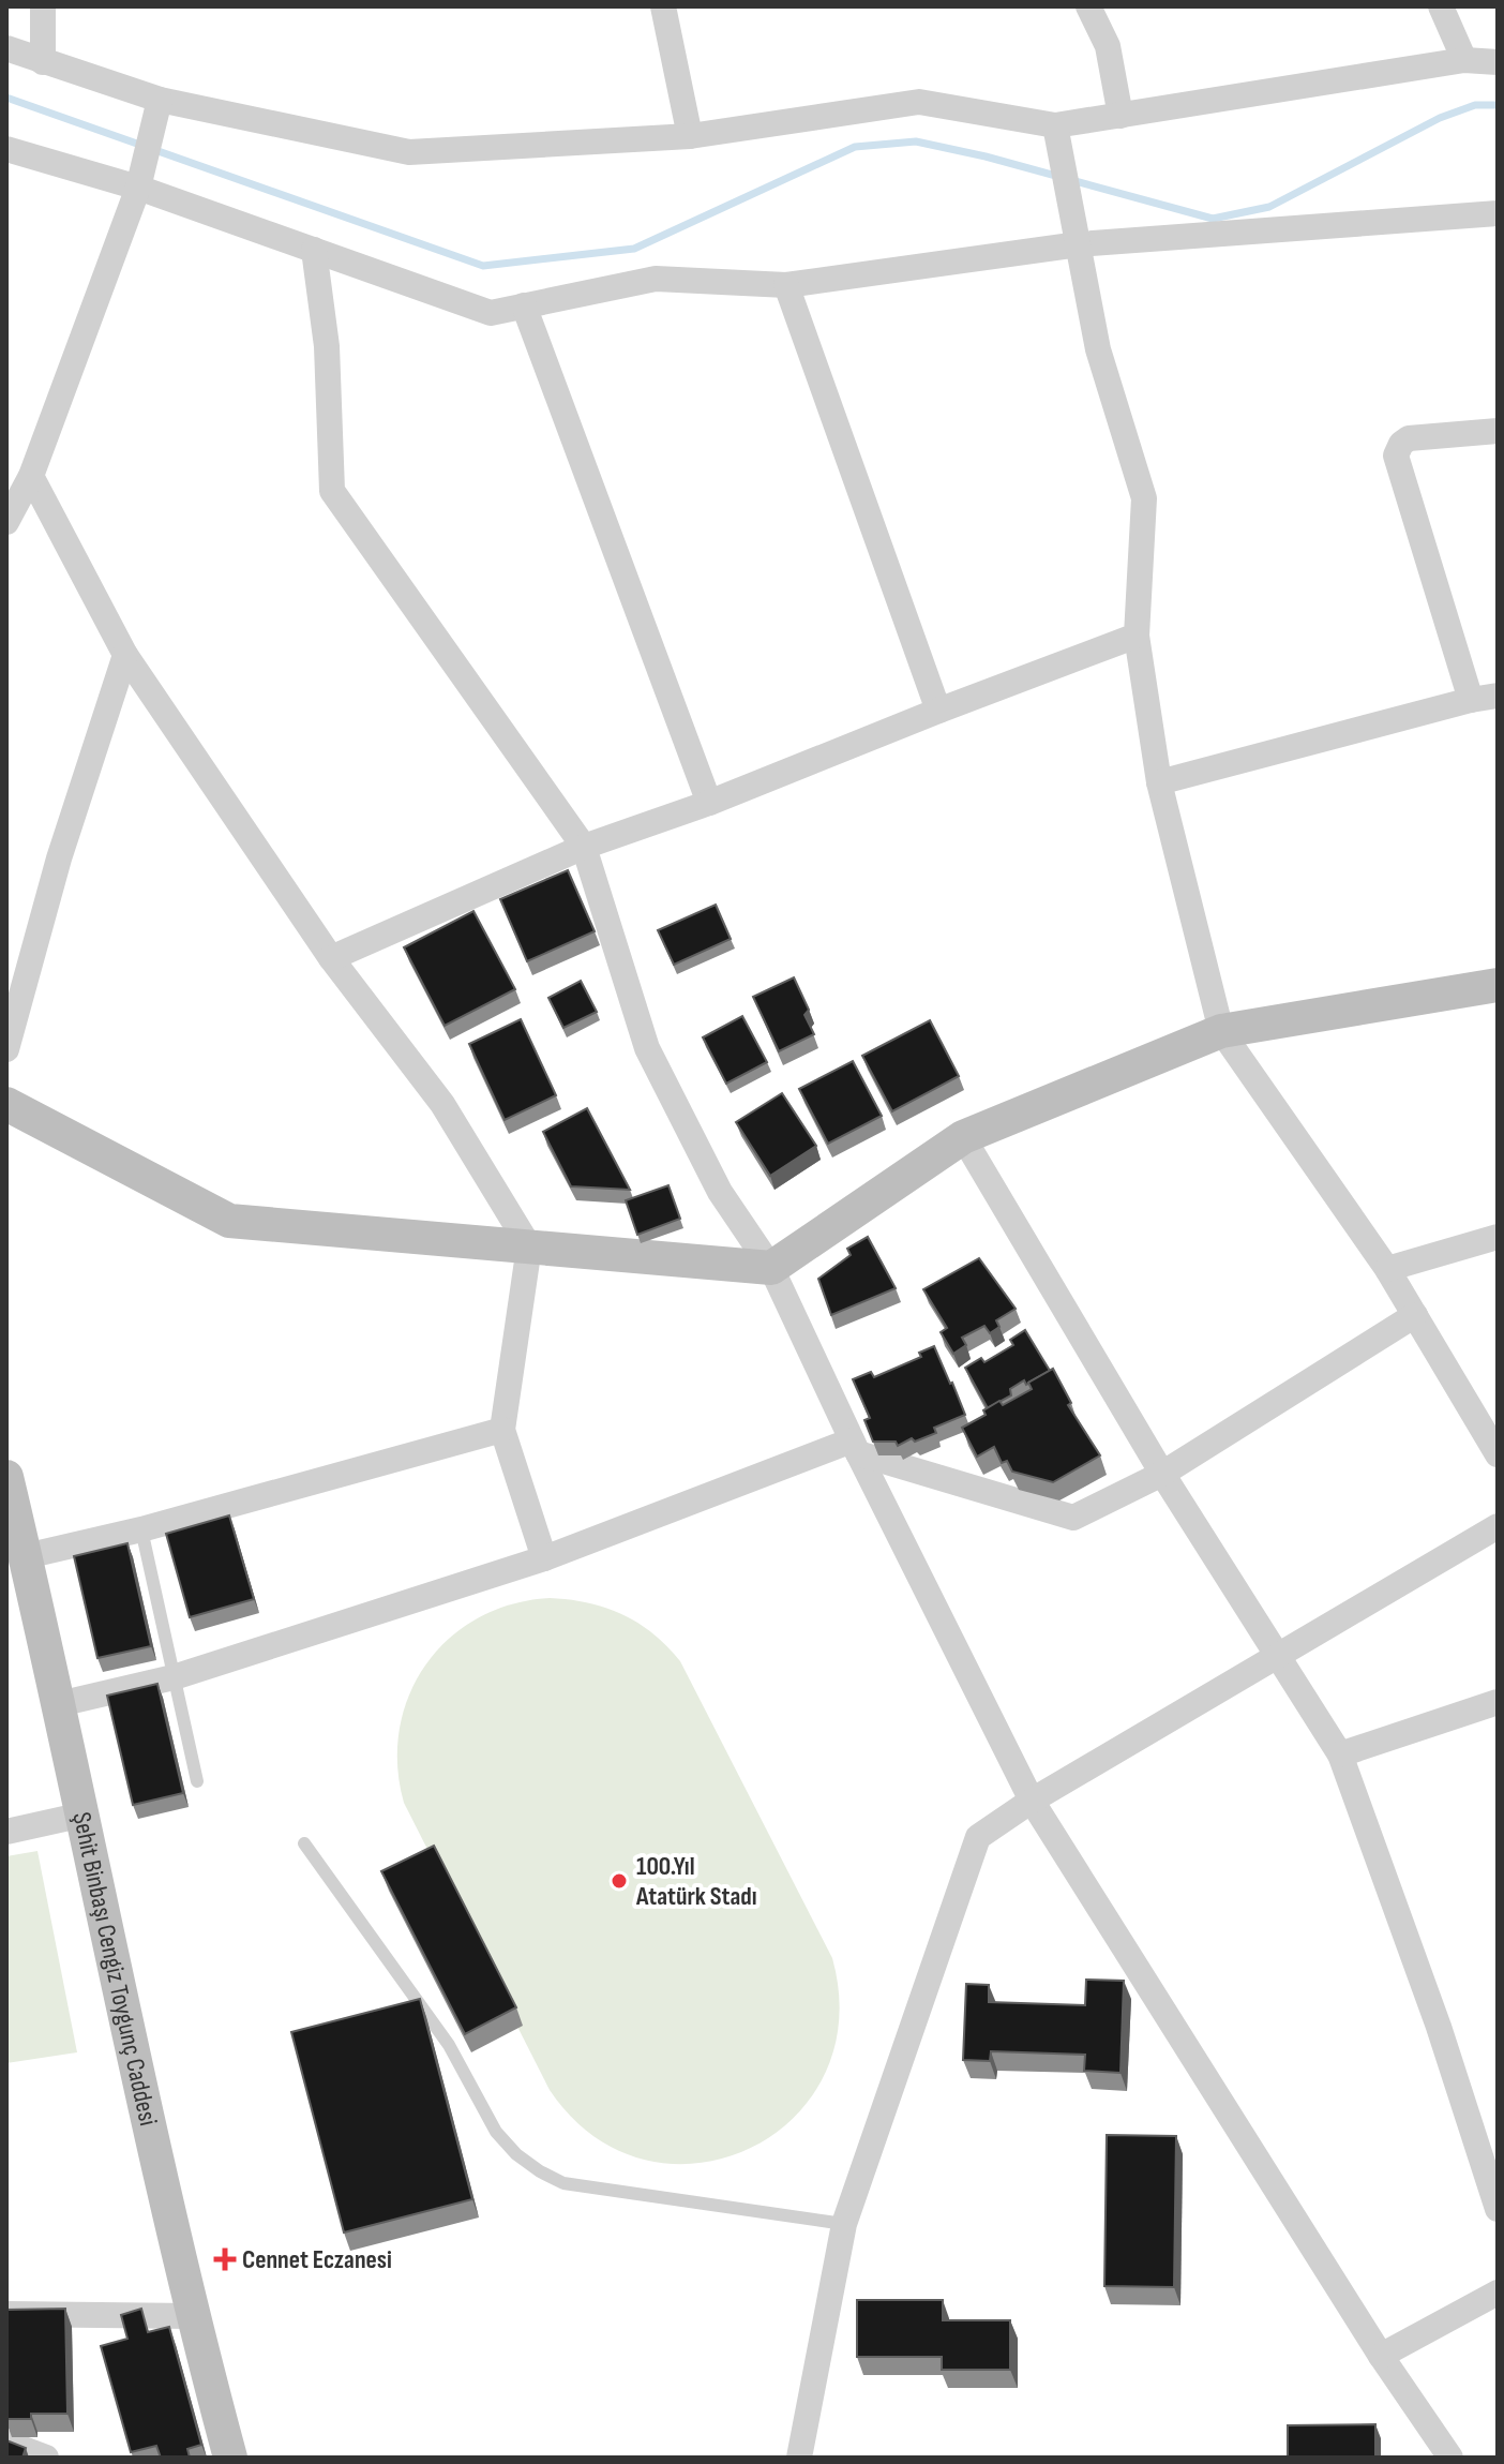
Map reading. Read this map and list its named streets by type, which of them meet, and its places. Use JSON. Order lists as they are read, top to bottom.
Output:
{
  "streets": {
    "street": ["Şehit Binbaşı Cengiz Toygunç Caddesi"]
  },
  "places": {
    "other": ["100.Yıl Atatürk Stadı"],
    "health": ["Cennet Eczanesi"]
  }
}
